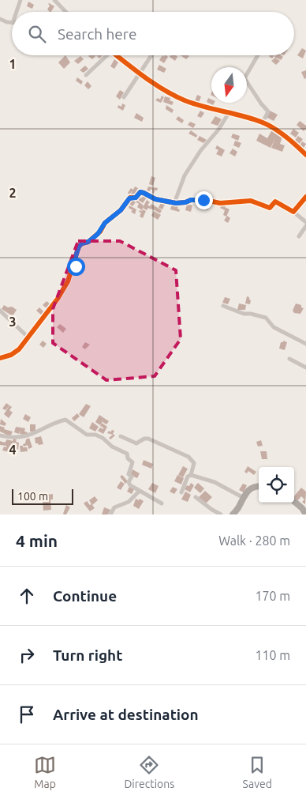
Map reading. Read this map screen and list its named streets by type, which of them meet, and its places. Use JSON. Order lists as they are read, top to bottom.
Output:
{
  "scale_bar": "100 m",
  "north": "bottom",
  "page": {
    "search": "Search here",
    "scale": "100 m",
    "heading": ["4 min", "Walk · 280 m"],
    "list": [
      ["Continue", "170 m"],
      ["Turn right", "110 m"],
      "Arrive at destination"
    ],
    "nav": ["Map", "Directions", "Saved"]
  },
  "grid": {
    "rows": [
      "1",
      "2",
      "3",
      "4"
    ]
  }
}
